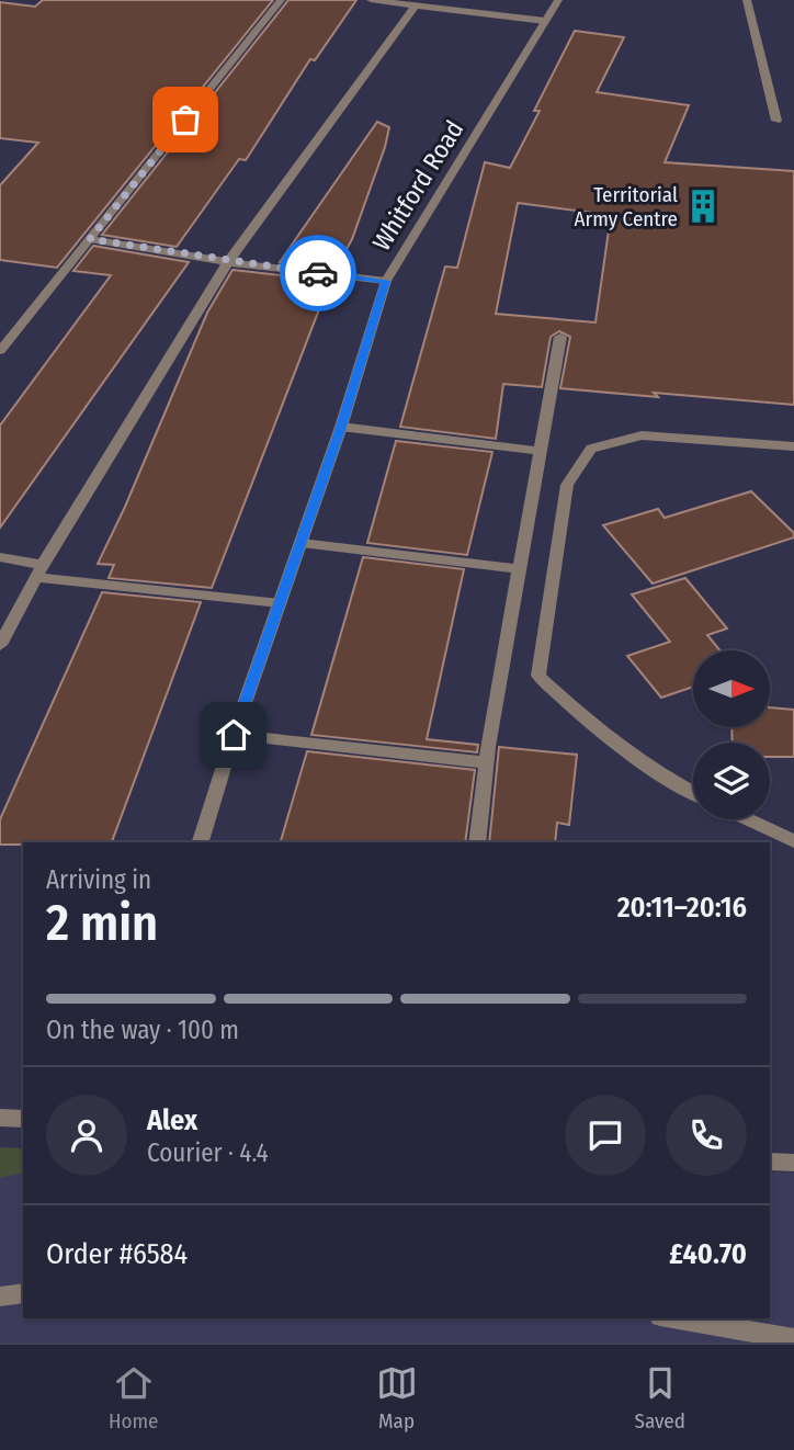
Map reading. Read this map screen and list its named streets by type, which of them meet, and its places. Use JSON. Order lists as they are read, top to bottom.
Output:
{
  "streets": {
    "street": ["Whitford Road"]
  },
  "places": {
    "building": ["Territorial Army Centre"]
  },
  "north": "right",
  "page": {
    "heading": ["2 min", "Arriving in", "20:11–20:16"],
    "panel": [
      "Alex",
      "Courier · 4.4",
      "Order #6584",
      "£40.70"
    ],
    "bar": "On the way · 100 m",
    "tabs": ["Home", "Map", "Saved"]
  }
}
